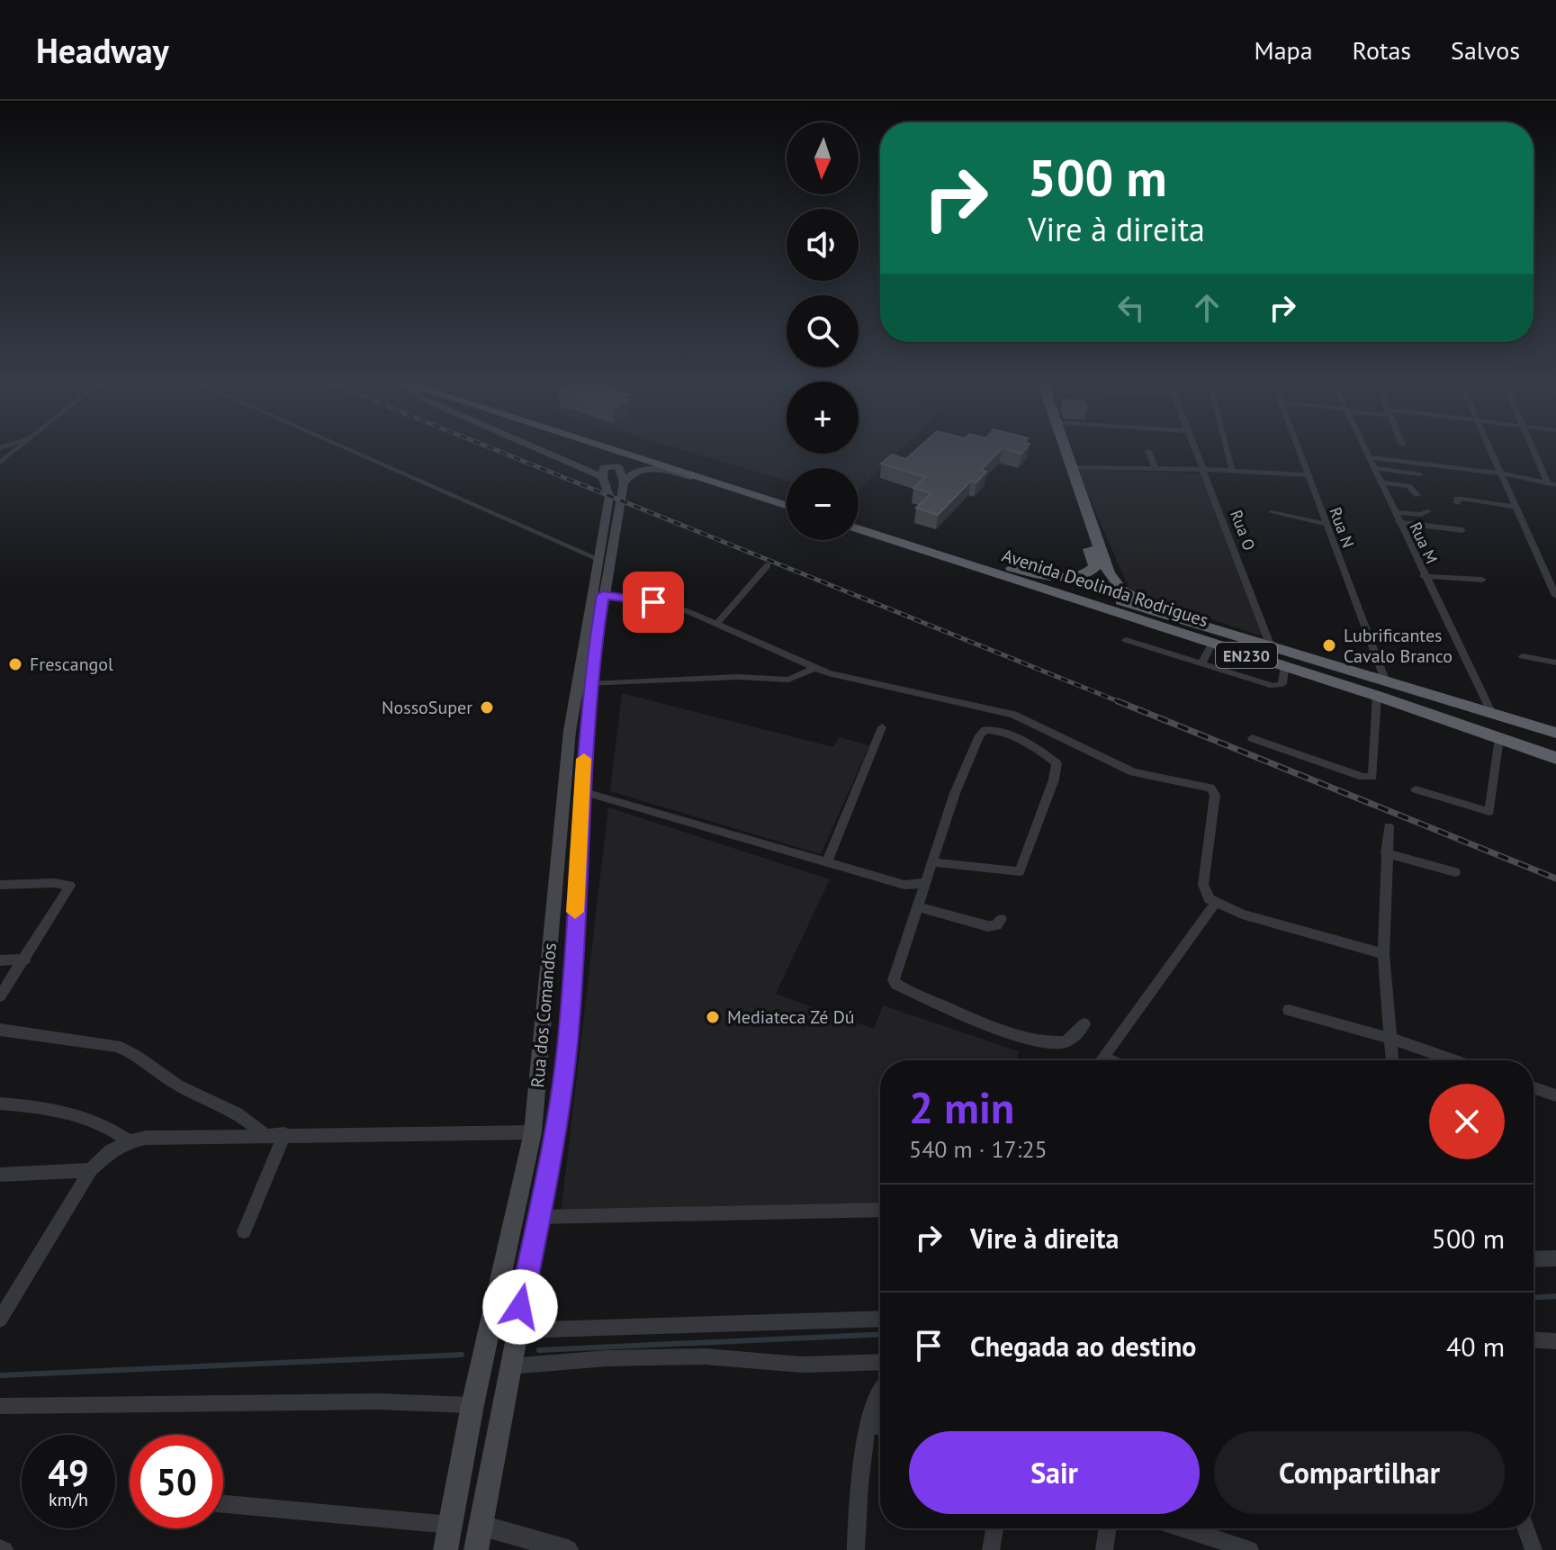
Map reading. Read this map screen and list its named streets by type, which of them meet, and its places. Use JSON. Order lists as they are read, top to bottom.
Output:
{
  "streets": {
    "highway": ["Avenida Deolinda Rodrigues", "EN230"],
    "main road": ["Rua dos Comandos"],
    "street": ["Rua N", "Rua O", "Rua M"]
  },
  "crossings": [
    ["Rua N", "Avenida Deolinda Rodrigues"],
    ["Rua O", "Avenida Deolinda Rodrigues"],
    ["Rua M", "Avenida Deolinda Rodrigues"]
  ],
  "places": [
    "Lubrificantes Cavalo Branco",
    "Frescangol",
    "NossoSuper",
    "Mediateca Zé Dú"
  ],
  "north": "bottom",
  "page": {
    "header": "Headway",
    "nav": ["Mapa", "Rotas", "Salvos"],
    "map_buttons": ["+", "−"],
    "turn": ["500 m", "Vire à direita"],
    "heading": ["2 min", "540 m · 17:25"],
    "list": [
      {
        "name": "Vire à direita",
        "value": "500 m"
      },
      {
        "name": "Chegada ao destino",
        "value": "40 m"
      }
    ],
    "buttons": ["Sair", "Compartilhar"],
    "speed": "49 km/h",
    "limit": "50"
  }
}
